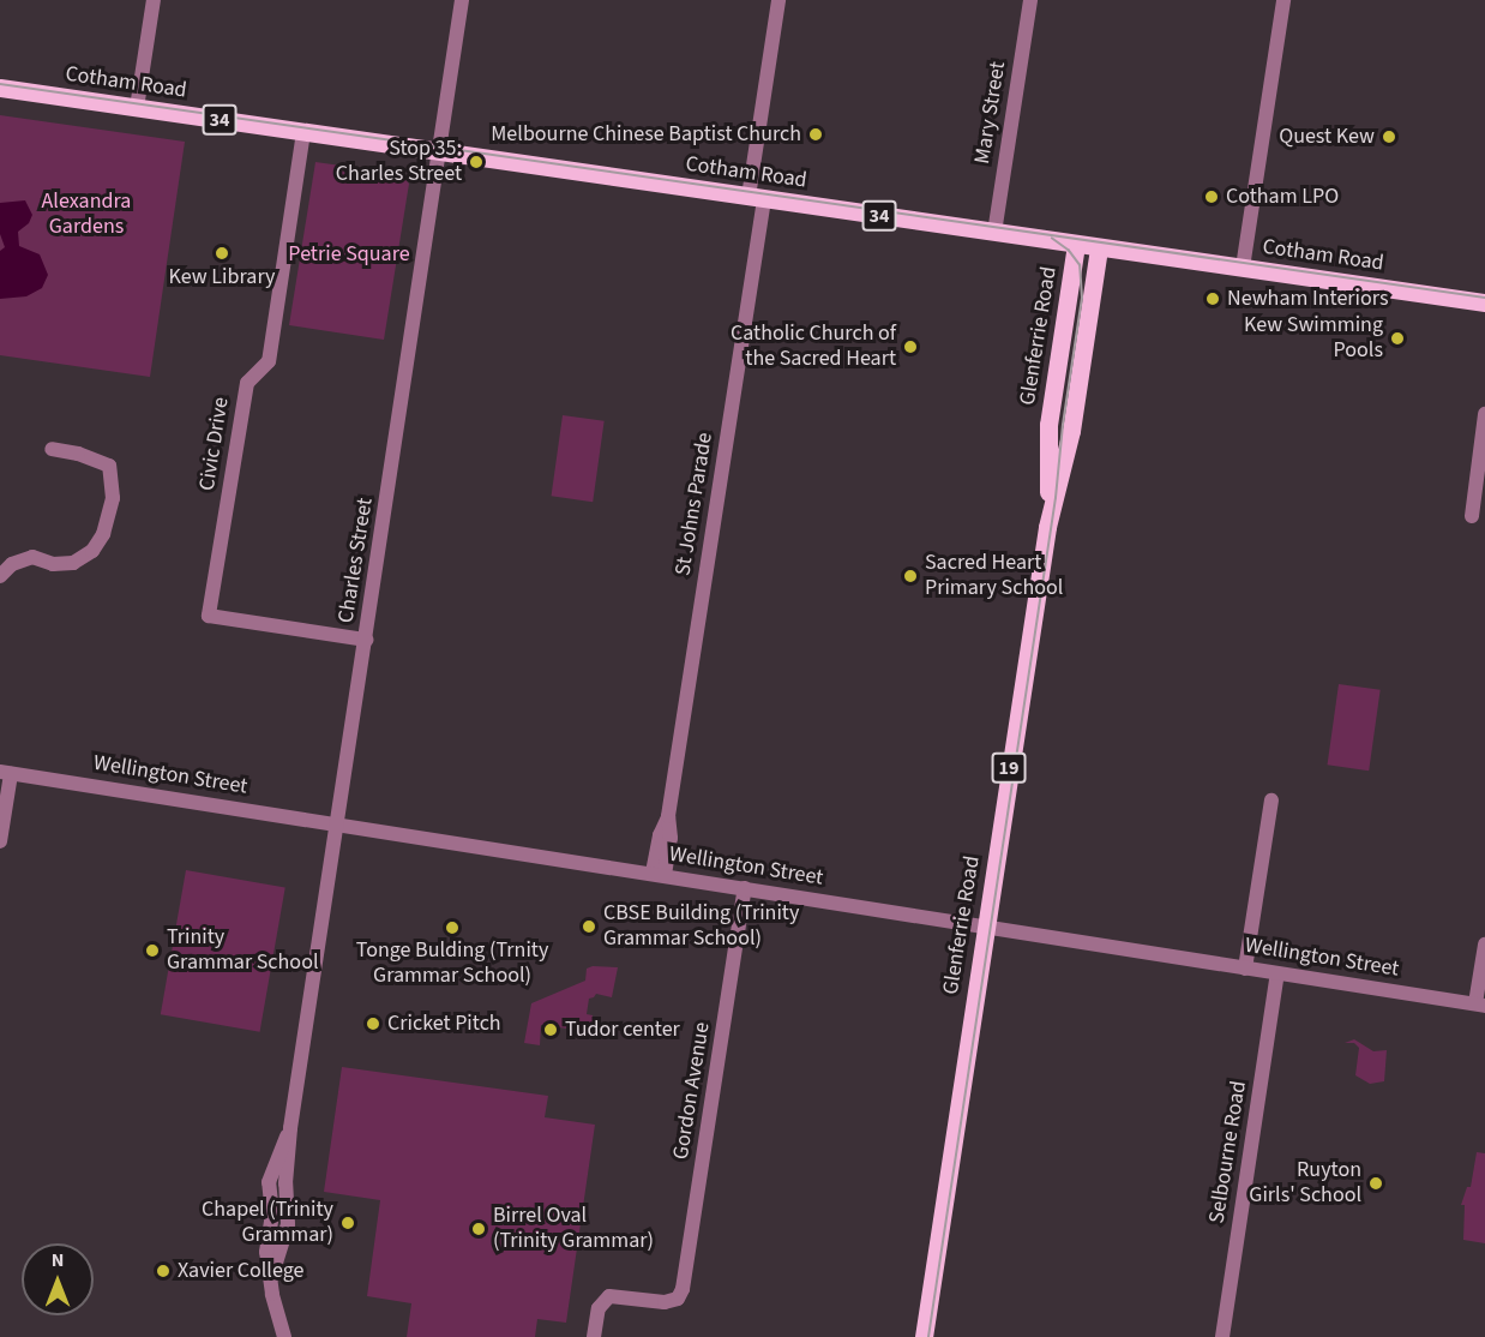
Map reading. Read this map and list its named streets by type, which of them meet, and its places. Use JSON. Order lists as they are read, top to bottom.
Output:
{
  "streets": {
    "main road": [
      "Cotham Road",
      "34",
      "Glenferrie Road",
      "19"
    ],
    "street": [
      "Mary Street",
      "Civic Drive",
      "St Johns Parade",
      "Charles Street",
      "Wellington Street",
      "Gordon Avenue",
      "Selbourne Road"
    ]
  },
  "crossings": [
    ["Cotham Road", "Mary Street"],
    ["Cotham Road", "Glenferrie Road"],
    ["Cotham Road", "Civic Drive"],
    ["Cotham Road", "St Johns Parade"],
    ["Cotham Road", "Charles Street"],
    ["Glenferrie Road", "Wellington Street"],
    ["Civic Drive", "Charles Street"],
    ["St Johns Parade", "Wellington Street"],
    ["Charles Street", "Wellington Street"],
    ["Wellington Street", "Gordon Avenue"],
    ["Wellington Street", "Selbourne Road"]
  ],
  "parks": ["Alexandra Gardens", "Petrie Square"],
  "places": [
    "Melbourne Chinese Baptist Church",
    "Quest Kew",
    "Stop 35: Charles Street",
    "Cotham LPO",
    "Kew Library",
    "Newham Interiors",
    "Kew Swimming Pools",
    "Catholic Church of the Sacred Heart",
    "Sacred Heart Primary School",
    "CBSE Building (Trinity Grammar School)",
    "Tonge Bulding (Trnity Grammar School)",
    "Trinity Grammar School",
    "Cricket Pitch",
    "Tudor center",
    "Ruyton Girls' School",
    "Chapel (Trinity Grammar)",
    "Birrel Oval (Trinity Grammar)",
    "Xavier College"
  ],
  "north": "top"
}
